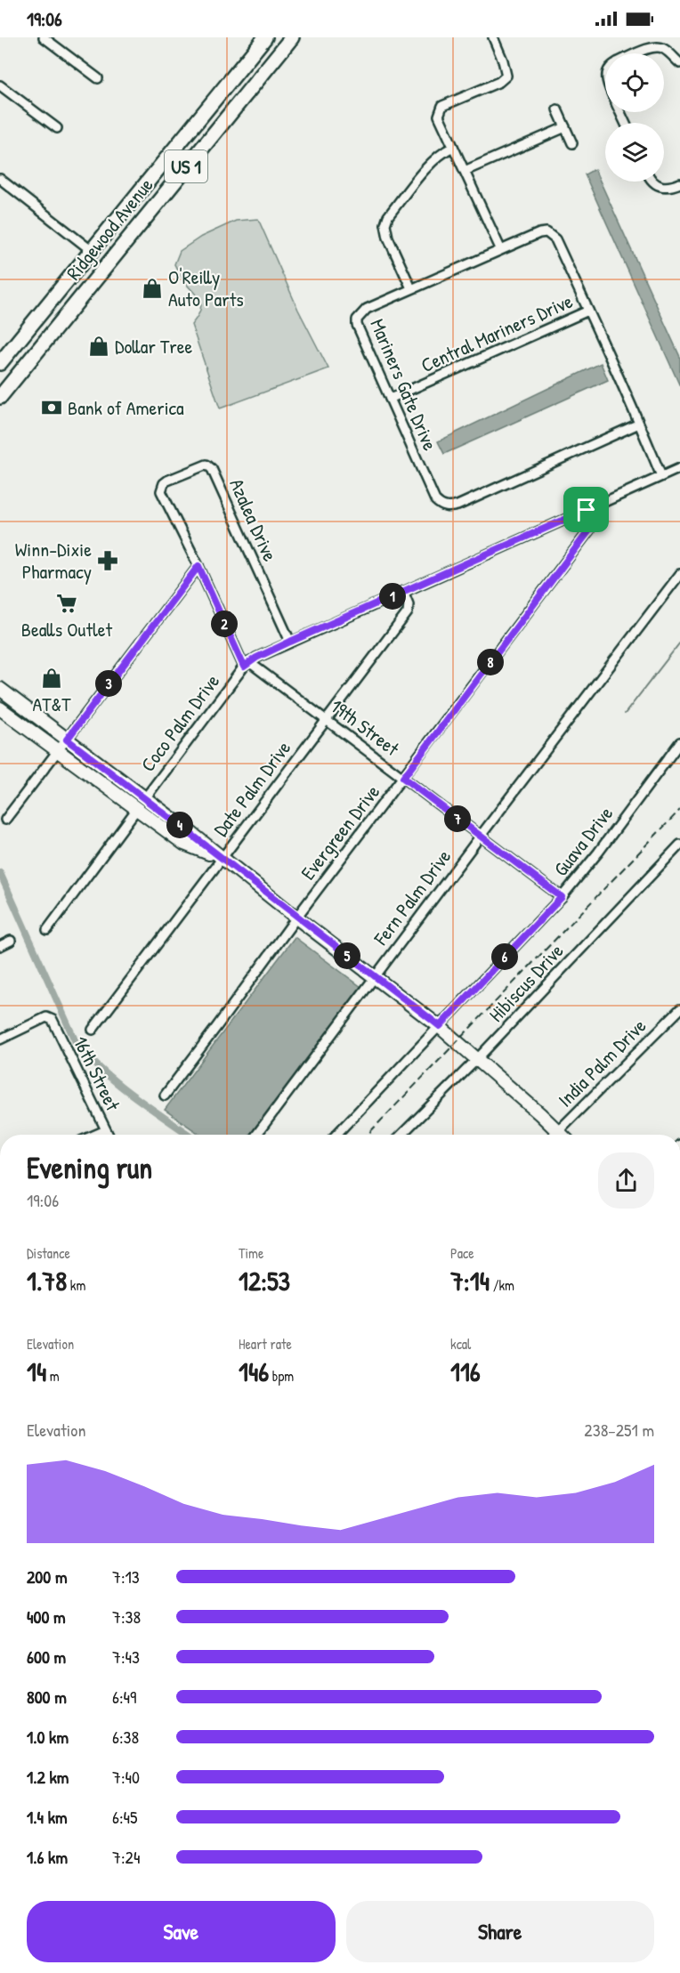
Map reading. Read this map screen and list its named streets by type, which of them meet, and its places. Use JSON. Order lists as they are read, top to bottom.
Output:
{
  "streets": {
    "main road": ["US 1", "Ridgewood Avenue"],
    "street": [
      "Central Mariners Drive",
      "Mariners Gate Drive",
      "Azalea Drive",
      "Coco Palm Drive",
      "19th Street",
      "Date Palm Drive",
      "Evergreen Drive",
      "Guava Drive",
      "Fern Palm Drive",
      "Hibiscus Drive",
      "India Palm Drive",
      "16th Street"
    ]
  },
  "crossings": [
    ["Central Mariners Drive", "Mariners Gate Drive"],
    ["Mariners Gate Drive", "Coco Palm Drive"],
    ["Azalea Drive", "Coco Palm Drive"],
    ["Azalea Drive", "19th Street"],
    ["Coco Palm Drive", "19th Street"],
    ["Coco Palm Drive", "Date Palm Drive"],
    ["Coco Palm Drive", "Evergreen Drive"],
    ["19th Street", "Date Palm Drive"],
    ["19th Street", "Evergreen Drive"],
    ["19th Street", "Guava Drive"],
    ["19th Street", "Fern Palm Drive"]
  ],
  "places": {
    "shop": ["O'Reilly Auto Parts", "Dollar Tree", "AT&T"],
    "bank": ["Bank of America"],
    "pharmacy": ["Winn-Dixie Pharmacy"],
    "supermarket": ["Bealls Outlet"]
  },
  "page": {
    "status": "19:06",
    "pins": [
      "1",
      "2",
      "8",
      "3",
      "7",
      "4",
      "5",
      "6"
    ],
    "heading": ["Evening run", "19:06"],
    "stats": [
      ["Distance", "1.78 km"],
      ["Time", "12:53"],
      ["Pace", "7:14 /km"],
      ["Elevation", "14 m"],
      ["Heart rate", "146 bpm"],
      ["kcal", "116"]
    ],
    "chart": ["Elevation", "238–251 m"],
    "list": [
      {
        "name": "200 m",
        "note": "7:13"
      },
      {
        "name": "400 m",
        "note": "7:38"
      },
      {
        "name": "600 m",
        "note": "7:43"
      },
      {
        "name": "800 m",
        "note": "6:49"
      },
      {
        "name": "1.0 km",
        "note": "6:38"
      },
      {
        "name": "1.2 km",
        "note": "7:40"
      },
      {
        "name": "1.4 km",
        "note": "6:45"
      },
      {
        "name": "1.6 km",
        "note": "7:24"
      }
    ],
    "buttons": ["Save", "Share"]
  }
}
